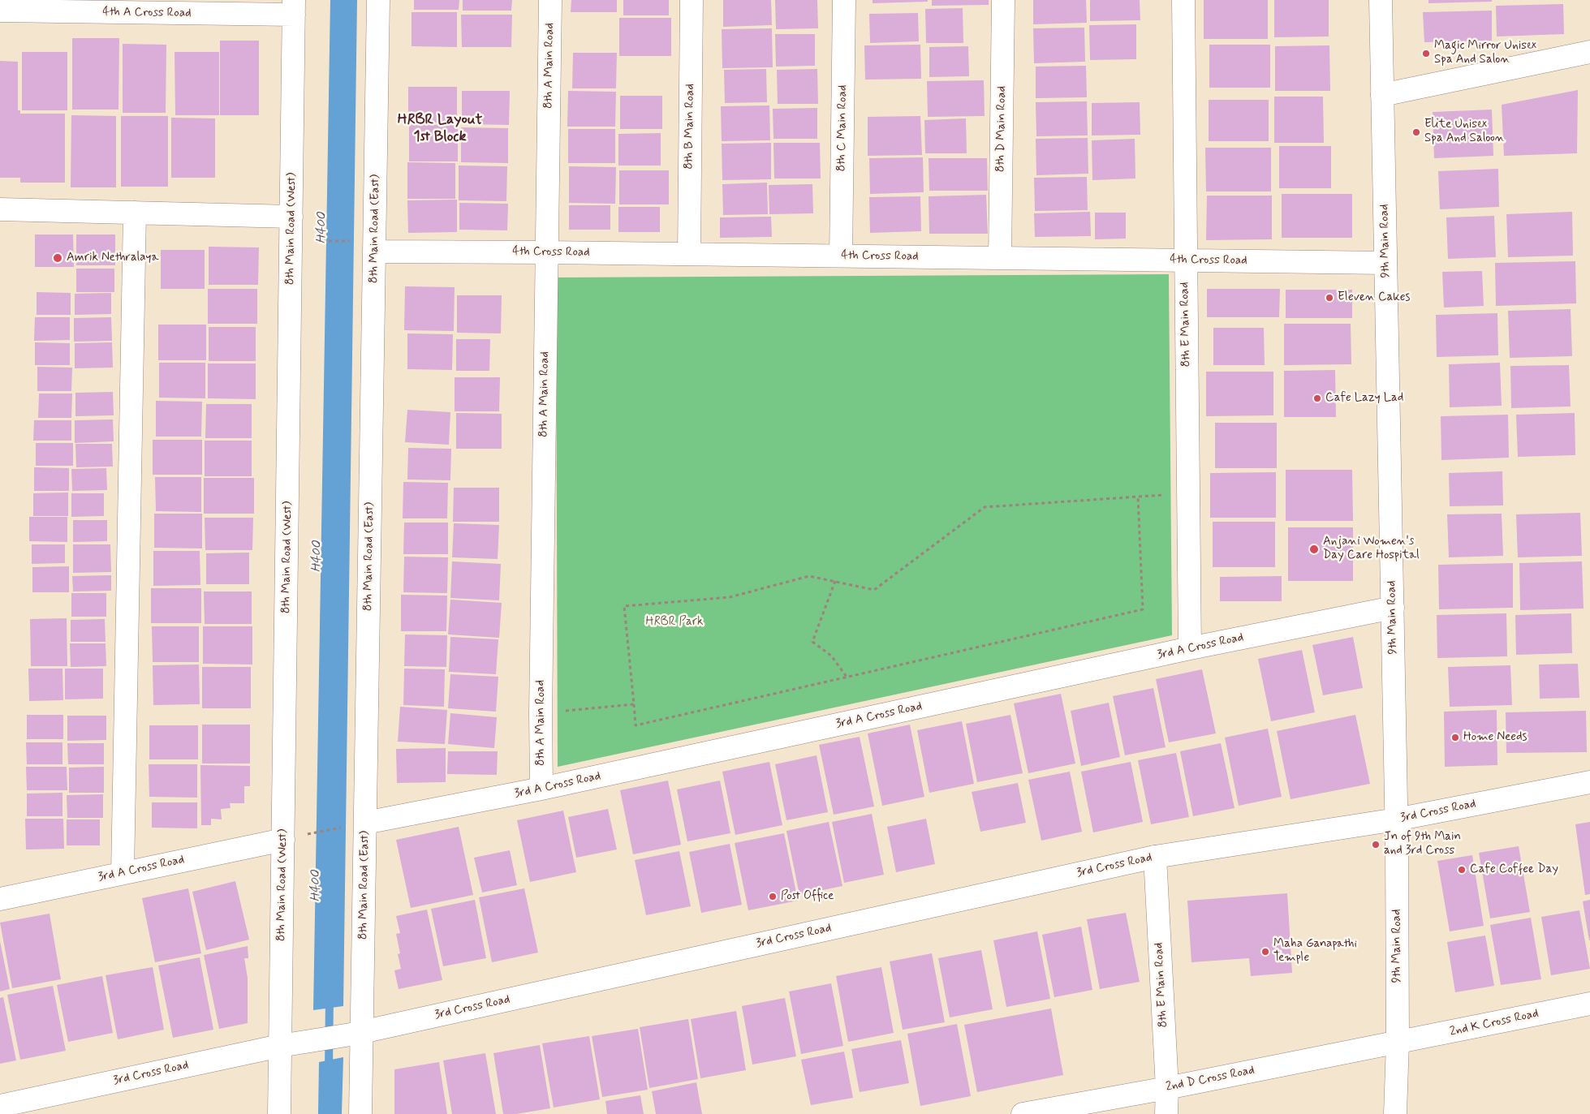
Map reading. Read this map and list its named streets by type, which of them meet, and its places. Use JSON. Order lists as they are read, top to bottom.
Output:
{
  "streets": {
    "street": [
      "4th A Cross Road",
      "8th A Main Road",
      "8th B Main Road",
      "8th C Main Road",
      "8th D Main Road",
      "8th Main Road (West)",
      "8th Main Road (East)",
      "9th Main Road",
      "4th Cross Road",
      "8th E Main Road",
      "3rd A Cross Road",
      "3rd Cross Road",
      "2nd K Cross Road",
      "2nd D Cross Road"
    ]
  },
  "crossings": [
    ["4th A Cross Road", "8th Main Road (West)"],
    ["8th A Main Road", "4th Cross Road"],
    ["8th A Main Road", "3rd A Cross Road"],
    ["8th B Main Road", "4th Cross Road"],
    ["8th C Main Road", "4th Cross Road"],
    ["8th D Main Road", "4th Cross Road"],
    ["8th Main Road (West)", "3rd A Cross Road"],
    ["8th Main Road (West)", "3rd Cross Road"],
    ["8th Main Road (East)", "4th Cross Road"],
    ["8th Main Road (East)", "3rd A Cross Road"],
    ["8th Main Road (East)", "3rd Cross Road"],
    ["9th Main Road", "4th Cross Road"],
    ["9th Main Road", "3rd A Cross Road"],
    ["9th Main Road", "3rd Cross Road"],
    ["9th Main Road", "2nd K Cross Road"],
    ["9th Main Road", "2nd D Cross Road"],
    ["4th Cross Road", "8th E Main Road"],
    ["8th E Main Road", "3rd A Cross Road"],
    ["8th E Main Road", "3rd Cross Road"],
    ["8th E Main Road", "2nd D Cross Road"],
    ["2nd K Cross Road", "2nd D Cross Road"]
  ],
  "districts": ["HRBR Layout 1st Block"],
  "water": ["H400"],
  "parks": ["HRBR Park"],
  "places": [
    "Magic Mirror Unisex Spa And Salon",
    "Elite Unisex Spa And Saloon",
    "Amrik Nethralaya",
    "Eleven Cakes",
    "Cafe Lazy Lad",
    "Anjani Women's Day Care Hospital",
    "Home Needs",
    "Jn of 9th Main and 3rd Cross",
    "Cafe Coffee Day",
    "Post Office",
    "Maha Ganapathi Temple"
  ]
}
